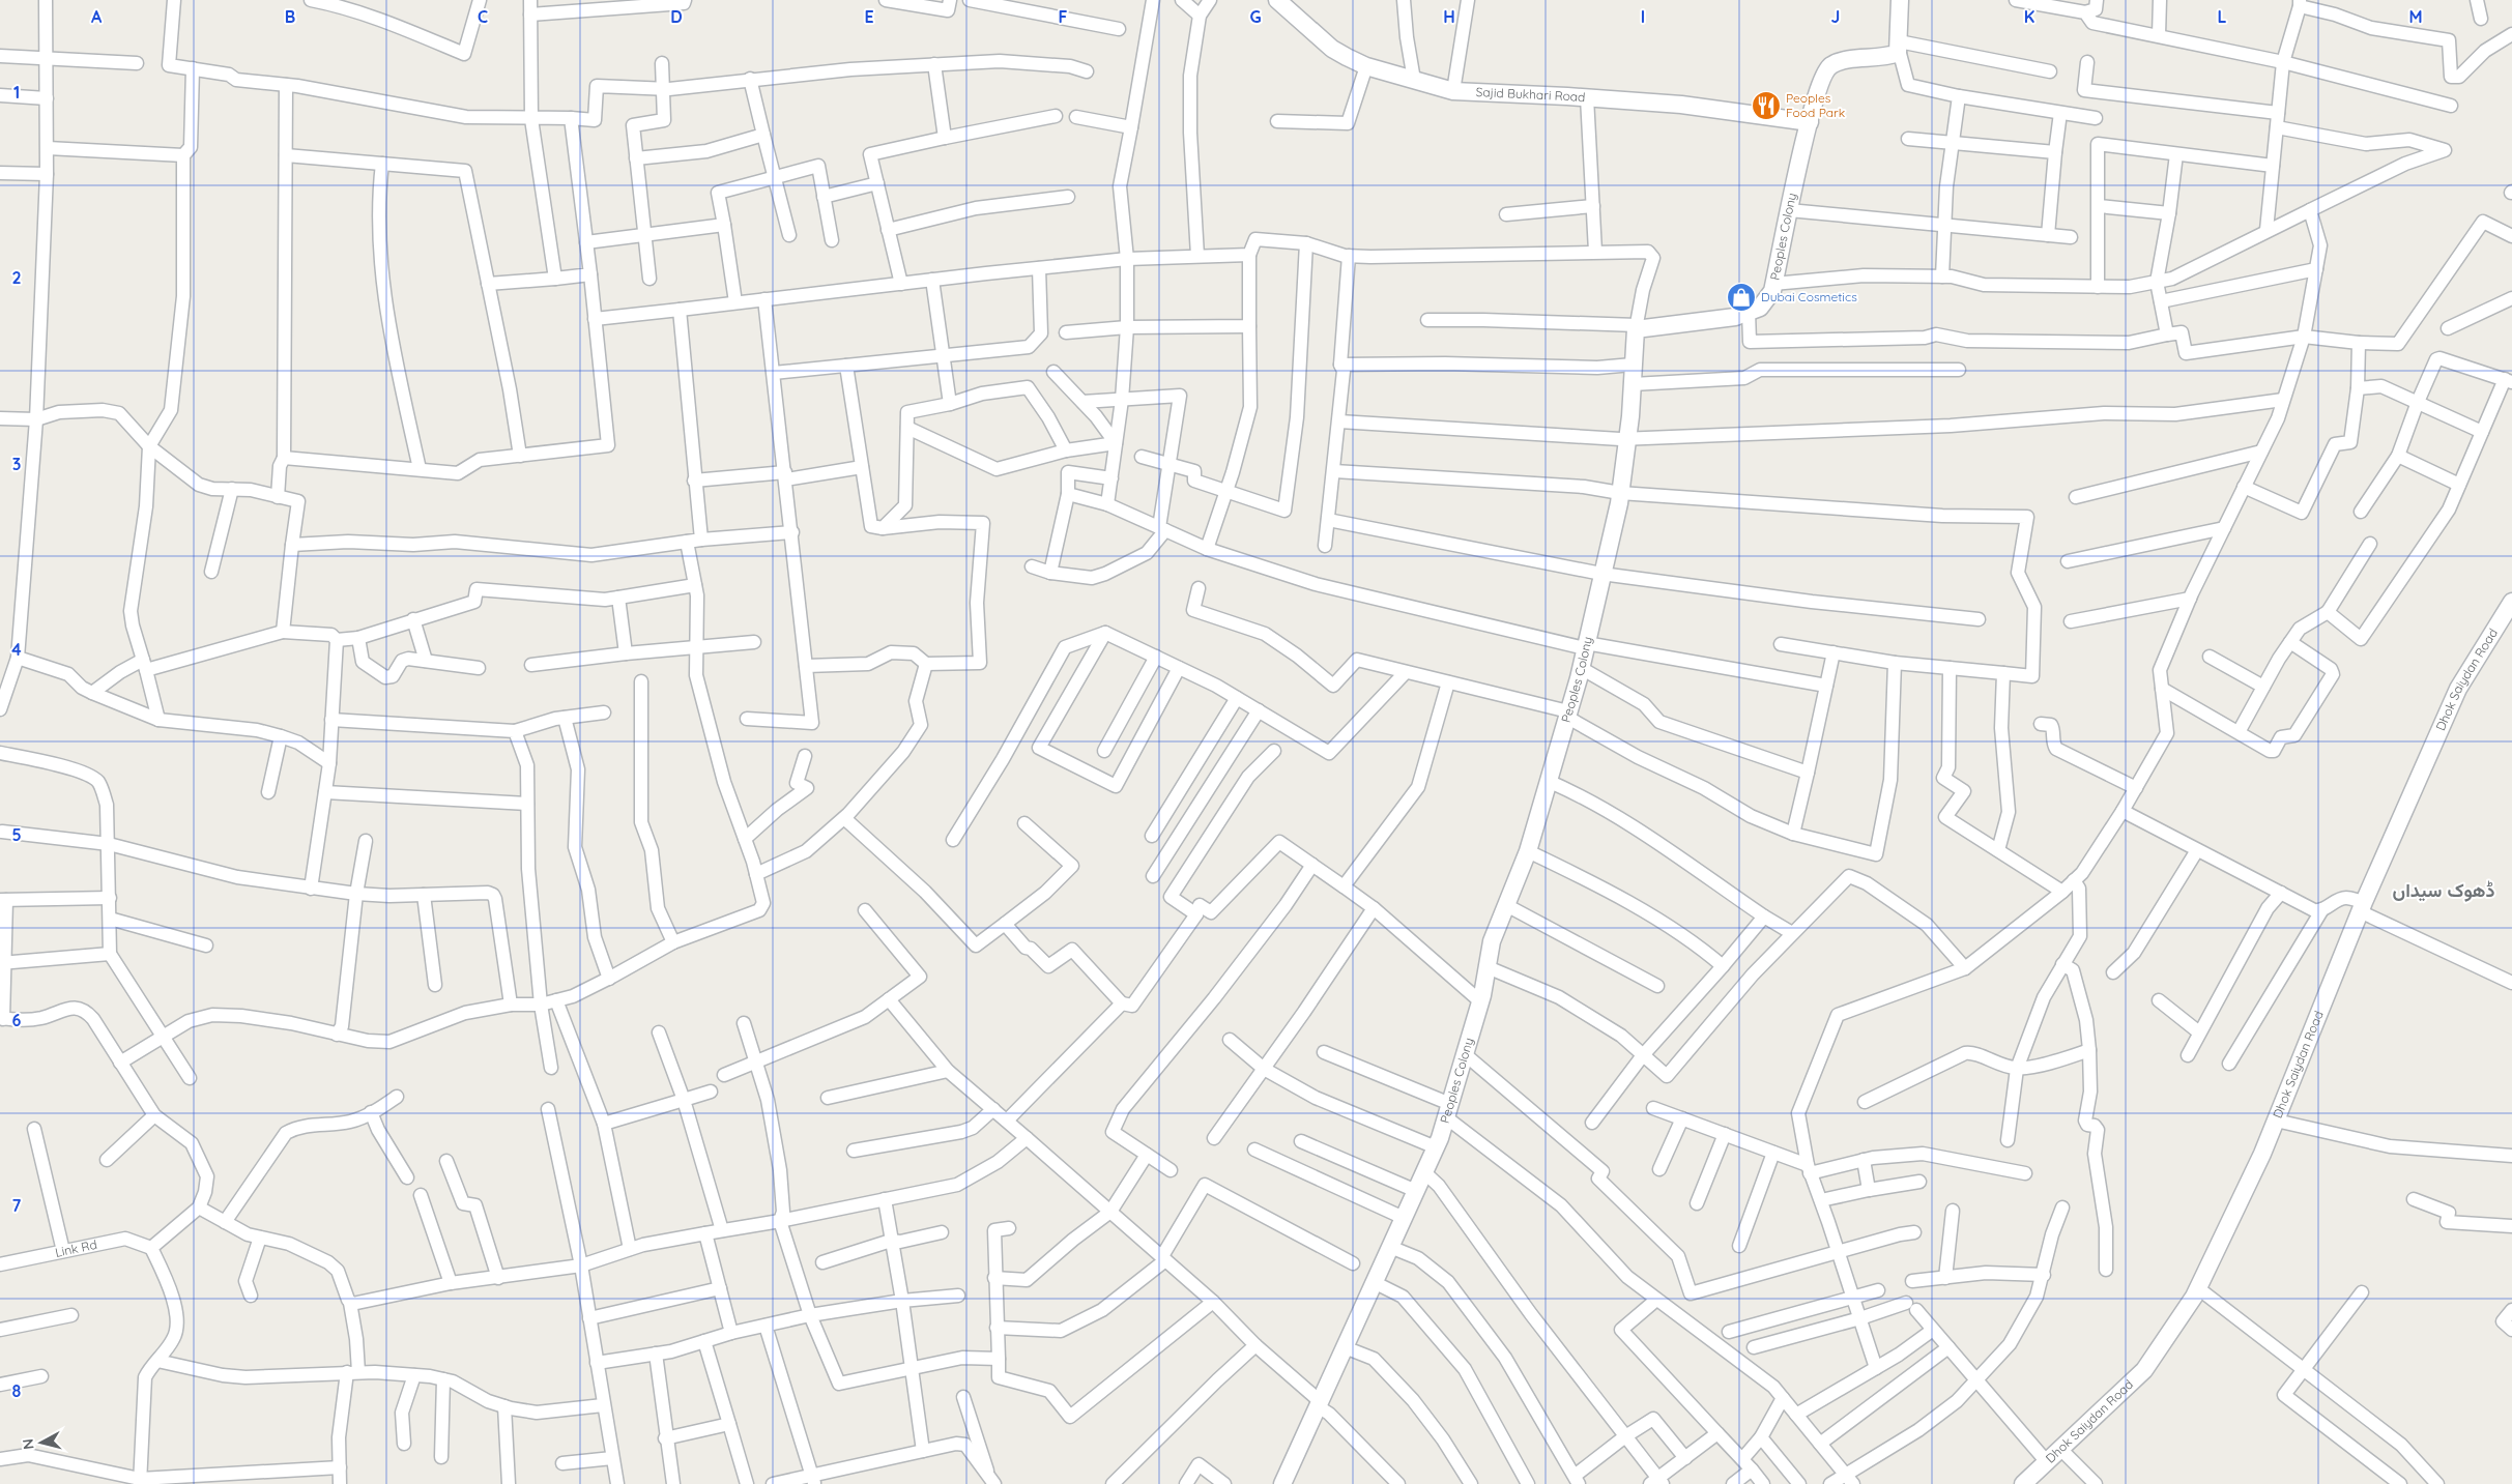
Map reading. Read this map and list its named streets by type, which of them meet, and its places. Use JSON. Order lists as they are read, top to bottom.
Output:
{
  "streets": {
    "street": [
      "Sajid Bukhari Road",
      "Peoples Colony",
      "Dhok Saiydan Road",
      "Link Rd"
    ]
  },
  "crossings": [
    ["Sajid Bukhari Road", "Peoples Colony"]
  ],
  "districts": ["ڈھوک سیداں"],
  "places": {
    "restaurant": ["Peoples Food Park"],
    "shop": ["Dubai Cosmetics"]
  },
  "north": "left",
  "grid": {
    "columns": [
      "A",
      "B",
      "C",
      "D",
      "E",
      "F",
      "G",
      "H",
      "I",
      "J",
      "K",
      "L",
      "M"
    ],
    "rows": [
      "1",
      "2",
      "3",
      "4",
      "5",
      "6",
      "7",
      "8"
    ]
  }
}
